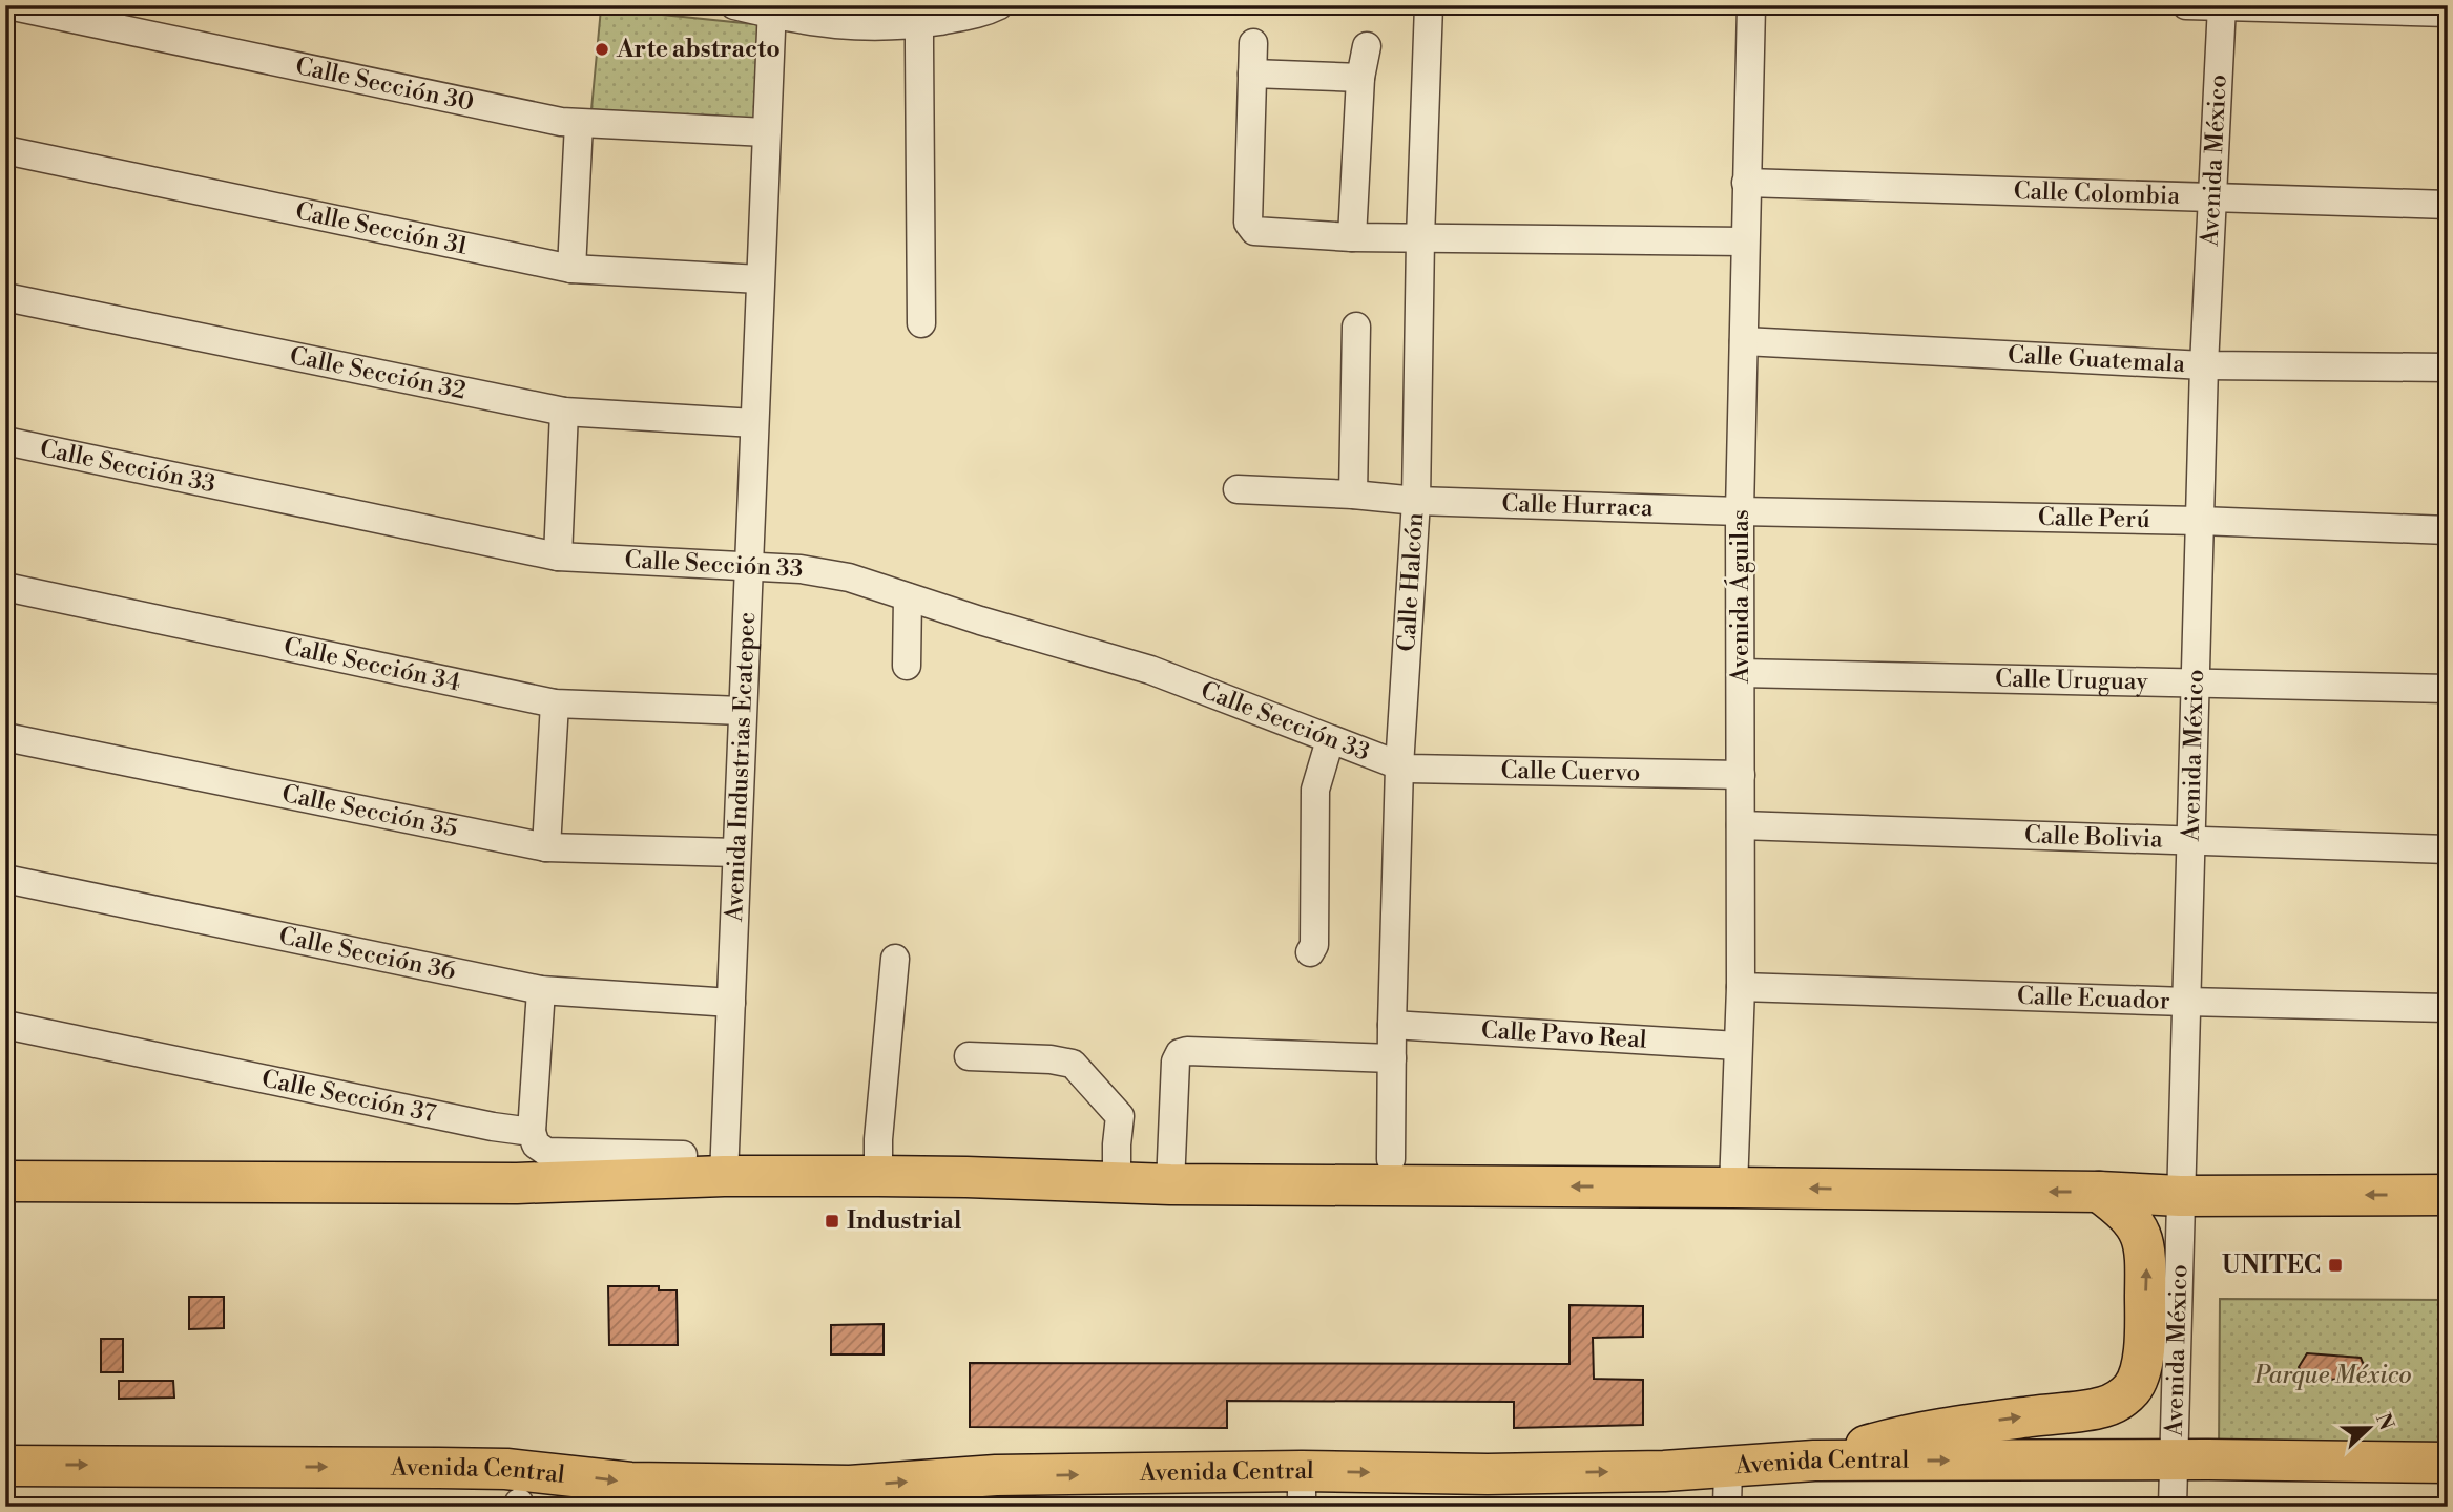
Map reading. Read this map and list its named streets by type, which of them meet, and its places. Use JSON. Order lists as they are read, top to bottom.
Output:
{
  "streets": {
    "highway": ["Avenida Central"],
    "street": [
      "Calle Sección 30",
      "Avenida México",
      "Calle Colombia",
      "Calle Sección 31",
      "Calle Guatemala",
      "Calle Sección 32",
      "Calle Sección 33",
      "Calle Hurraca",
      "Calle Perú",
      "Calle Halcón",
      "Avenida Águilas",
      "Calle Sección 34",
      "Calle Uruguay",
      "Avenida Industrias Ecatepec",
      "Calle Cuervo",
      "Calle Sección 35",
      "Calle Bolivia",
      "Calle Sección 36",
      "Calle Ecuador",
      "Calle Pavo Real",
      "Calle Sección 37"
    ]
  },
  "crossings": [
    ["Calle Sección 30", "Avenida Industrias Ecatepec"],
    ["Avenida México", "Calle Colombia"],
    ["Avenida México", "Calle Guatemala"],
    ["Avenida México", "Calle Perú"],
    ["Avenida México", "Calle Uruguay"],
    ["Avenida México", "Calle Bolivia"],
    ["Avenida México", "Calle Ecuador"],
    ["Avenida México", "Avenida Central"],
    ["Calle Colombia", "Avenida Águilas"],
    ["Calle Sección 31", "Avenida Industrias Ecatepec"],
    ["Calle Guatemala", "Avenida Águilas"],
    ["Calle Sección 32", "Avenida Industrias Ecatepec"],
    ["Calle Sección 33", "Calle Halcón"],
    ["Calle Sección 33", "Avenida Industrias Ecatepec"],
    ["Calle Sección 33", "Calle Cuervo"],
    ["Calle Hurraca", "Calle Perú"],
    ["Calle Hurraca", "Calle Halcón"],
    ["Calle Hurraca", "Avenida Águilas"],
    ["Calle Perú", "Avenida Águilas"],
    ["Calle Halcón", "Calle Cuervo"],
    ["Calle Halcón", "Calle Pavo Real"],
    ["Avenida Águilas", "Calle Uruguay"],
    ["Avenida Águilas", "Calle Cuervo"],
    ["Avenida Águilas", "Calle Bolivia"],
    ["Avenida Águilas", "Calle Ecuador"],
    ["Avenida Águilas", "Calle Pavo Real"],
    ["Calle Sección 34", "Avenida Industrias Ecatepec"],
    ["Avenida Industrias Ecatepec", "Calle Sección 35"],
    ["Avenida Industrias Ecatepec", "Calle Sección 36"]
  ],
  "parks": ["Parque México"],
  "places": {
    "other": ["Arte abstracto"],
    "transit": ["Industrial", "UNITEC"]
  },
  "north": "right"
}
